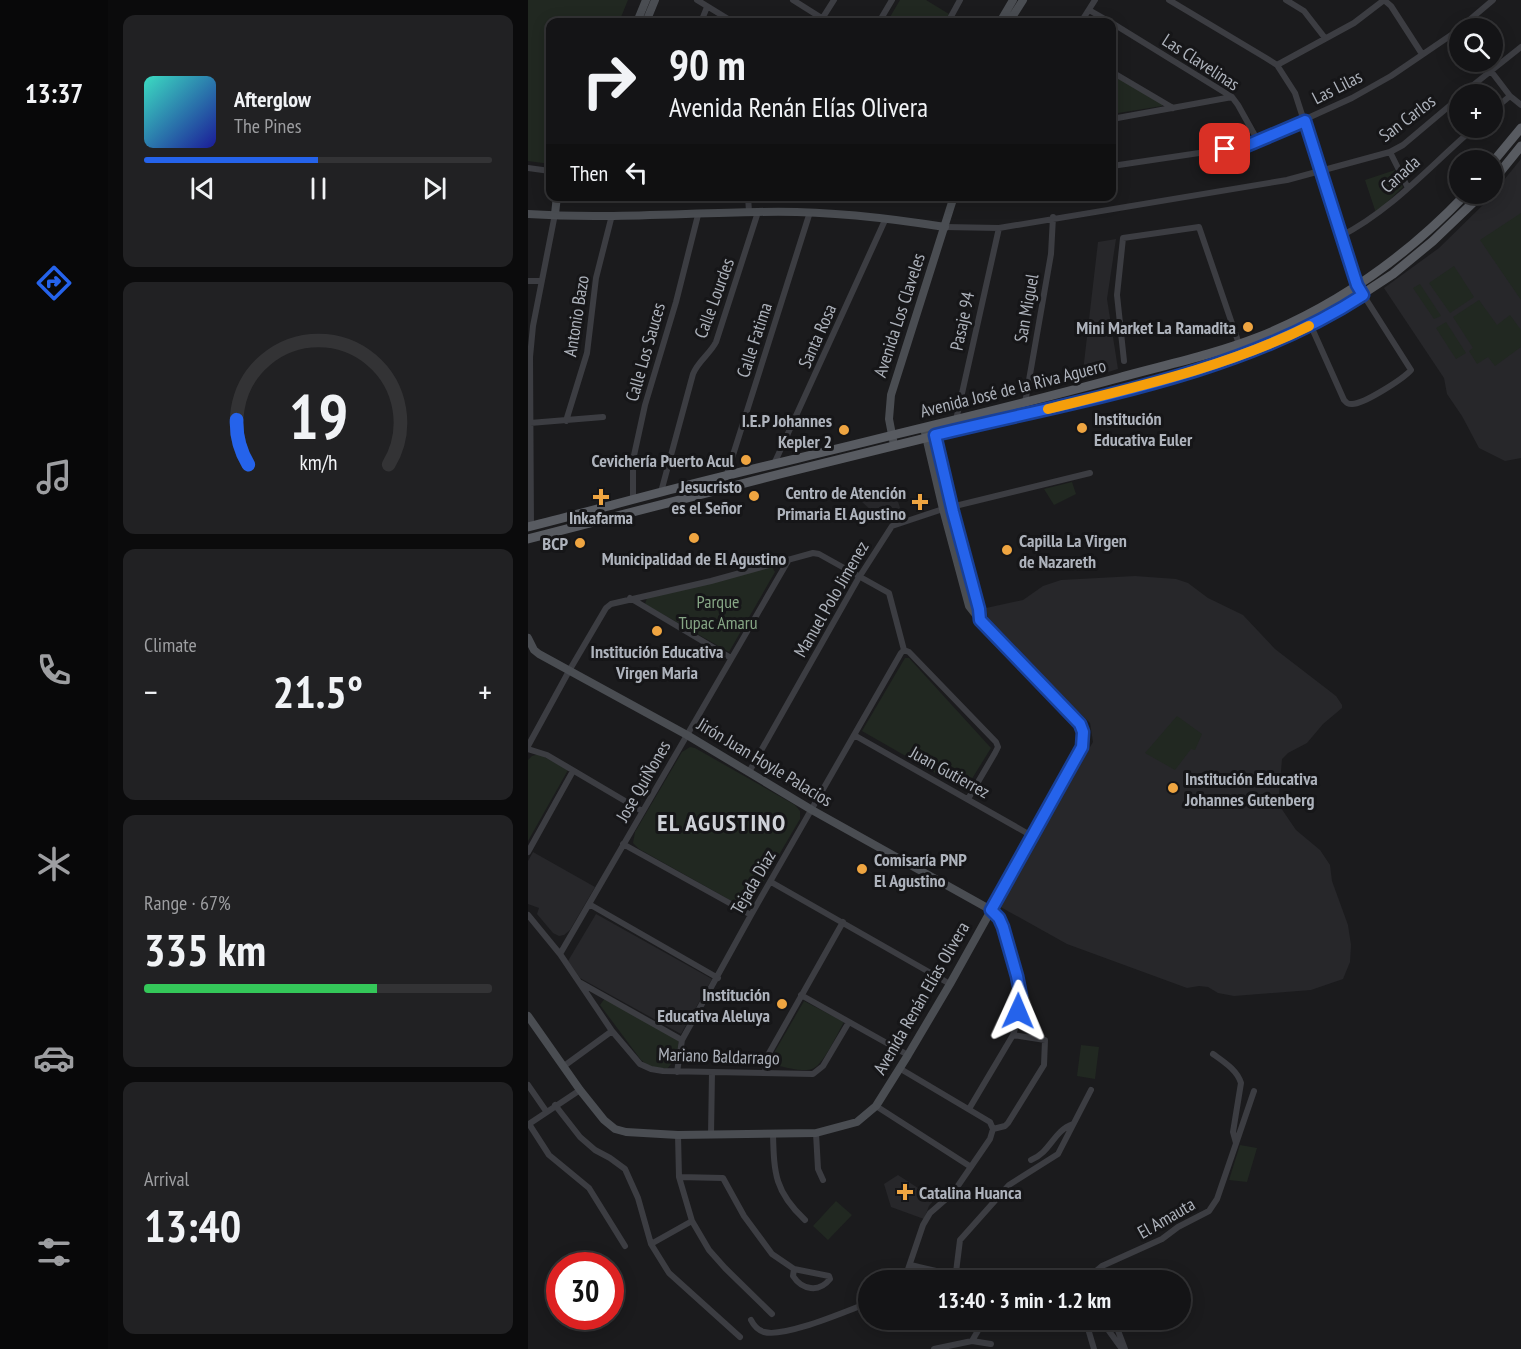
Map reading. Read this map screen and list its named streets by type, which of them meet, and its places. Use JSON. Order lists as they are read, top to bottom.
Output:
{
  "streets": {
    "main road": ["Avenida José de la Riva Aguero"],
    "street": [
      "Las Clavelinas",
      "Las Lilas",
      "San Carlos",
      "Canada",
      "Calle Lourdes",
      "San Miguel",
      "Avenida Los Claveles",
      "Antonio Bazo",
      "Pasaje 94",
      "Santa Rosa",
      "Calle Fatima",
      "Calle Los Sauces",
      "Manuel Polo Jimenez",
      "Jirón Juan Hoyle Palacios",
      "Juan Gutierrez",
      "Jose QuiÑones",
      "Tejada Diaz",
      "Avenida Renán Elías Olivera",
      "Mariano Baldarrago",
      "El Amauta"
    ]
  },
  "crossings": [
    ["Las Clavelinas", "Las Lilas"],
    ["San Carlos", "San Miguel"],
    ["San Carlos", "Avenida Los Claveles"],
    ["San Carlos", "Pasaje 94"],
    ["Calle Lourdes", "Avenida José de la Riva Aguero"],
    ["San Miguel", "Avenida José de la Riva Aguero"],
    ["Avenida Los Claveles", "Avenida José de la Riva Aguero"],
    ["Pasaje 94", "Avenida José de la Riva Aguero"],
    ["Santa Rosa", "Avenida José de la Riva Aguero"],
    ["Calle Fatima", "Avenida José de la Riva Aguero"],
    ["Calle Los Sauces", "Avenida José de la Riva Aguero"],
    ["Avenida José de la Riva Aguero", "Avenida Renán Elías Olivera"],
    ["Manuel Polo Jimenez", "Jirón Juan Hoyle Palacios"],
    ["Manuel Polo Jimenez", "Avenida Renán Elías Olivera"],
    ["Jirón Juan Hoyle Palacios", "Jose QuiÑones"],
    ["Jirón Juan Hoyle Palacios", "Tejada Diaz"],
    ["Jirón Juan Hoyle Palacios", "Avenida Renán Elías Olivera"],
    ["Juan Gutierrez", "Tejada Diaz"],
    ["Juan Gutierrez", "Avenida Renán Elías Olivera"],
    ["Jose QuiÑones", "Mariano Baldarrago"],
    ["Tejada Diaz", "Mariano Baldarrago"]
  ],
  "districts": ["EL AGUSTINO"],
  "parks": ["Parque Tupac Amaru"],
  "places": {
    "other": [
      "Mini Market La Ramadita",
      "Institución Educativa Euler",
      "I.E.P Johannes Kepler 2",
      "Cevichería Puerto Acul",
      "Jesucristo es el Señor",
      "Municipalidad de El Agustino",
      "BCP",
      "Capilla La Virgen de Nazareth",
      "Institución Educativa Virgen Maria",
      "Institución Educativa Johannes Gutenberg",
      "Comisaría PNP El Agustino",
      "Institución Educativa Aleluya"
    ],
    "health": ["Inkafarma", "Centro de Atención Primaria El Agustino", "Catalina Huanca"]
  },
  "page": {
    "tabs": "13:37",
    "map_buttons": ["+", "−"],
    "turn": ["90 m", "Avenida Renán Elías Olivera"],
    "song": ["Afterglow", "The Pines"],
    "then": "Then",
    "tile": [
      "Climate",
      ["Range · 67%", "335 km"],
      ["Arrival", "13:40"]
    ],
    "heat": ["−", "21.5°", "+"],
    "limit": "30",
    "trip": "13:40 · 3 min · 1.2 km",
    "gauge": ["19", "km/h"]
  }
}
